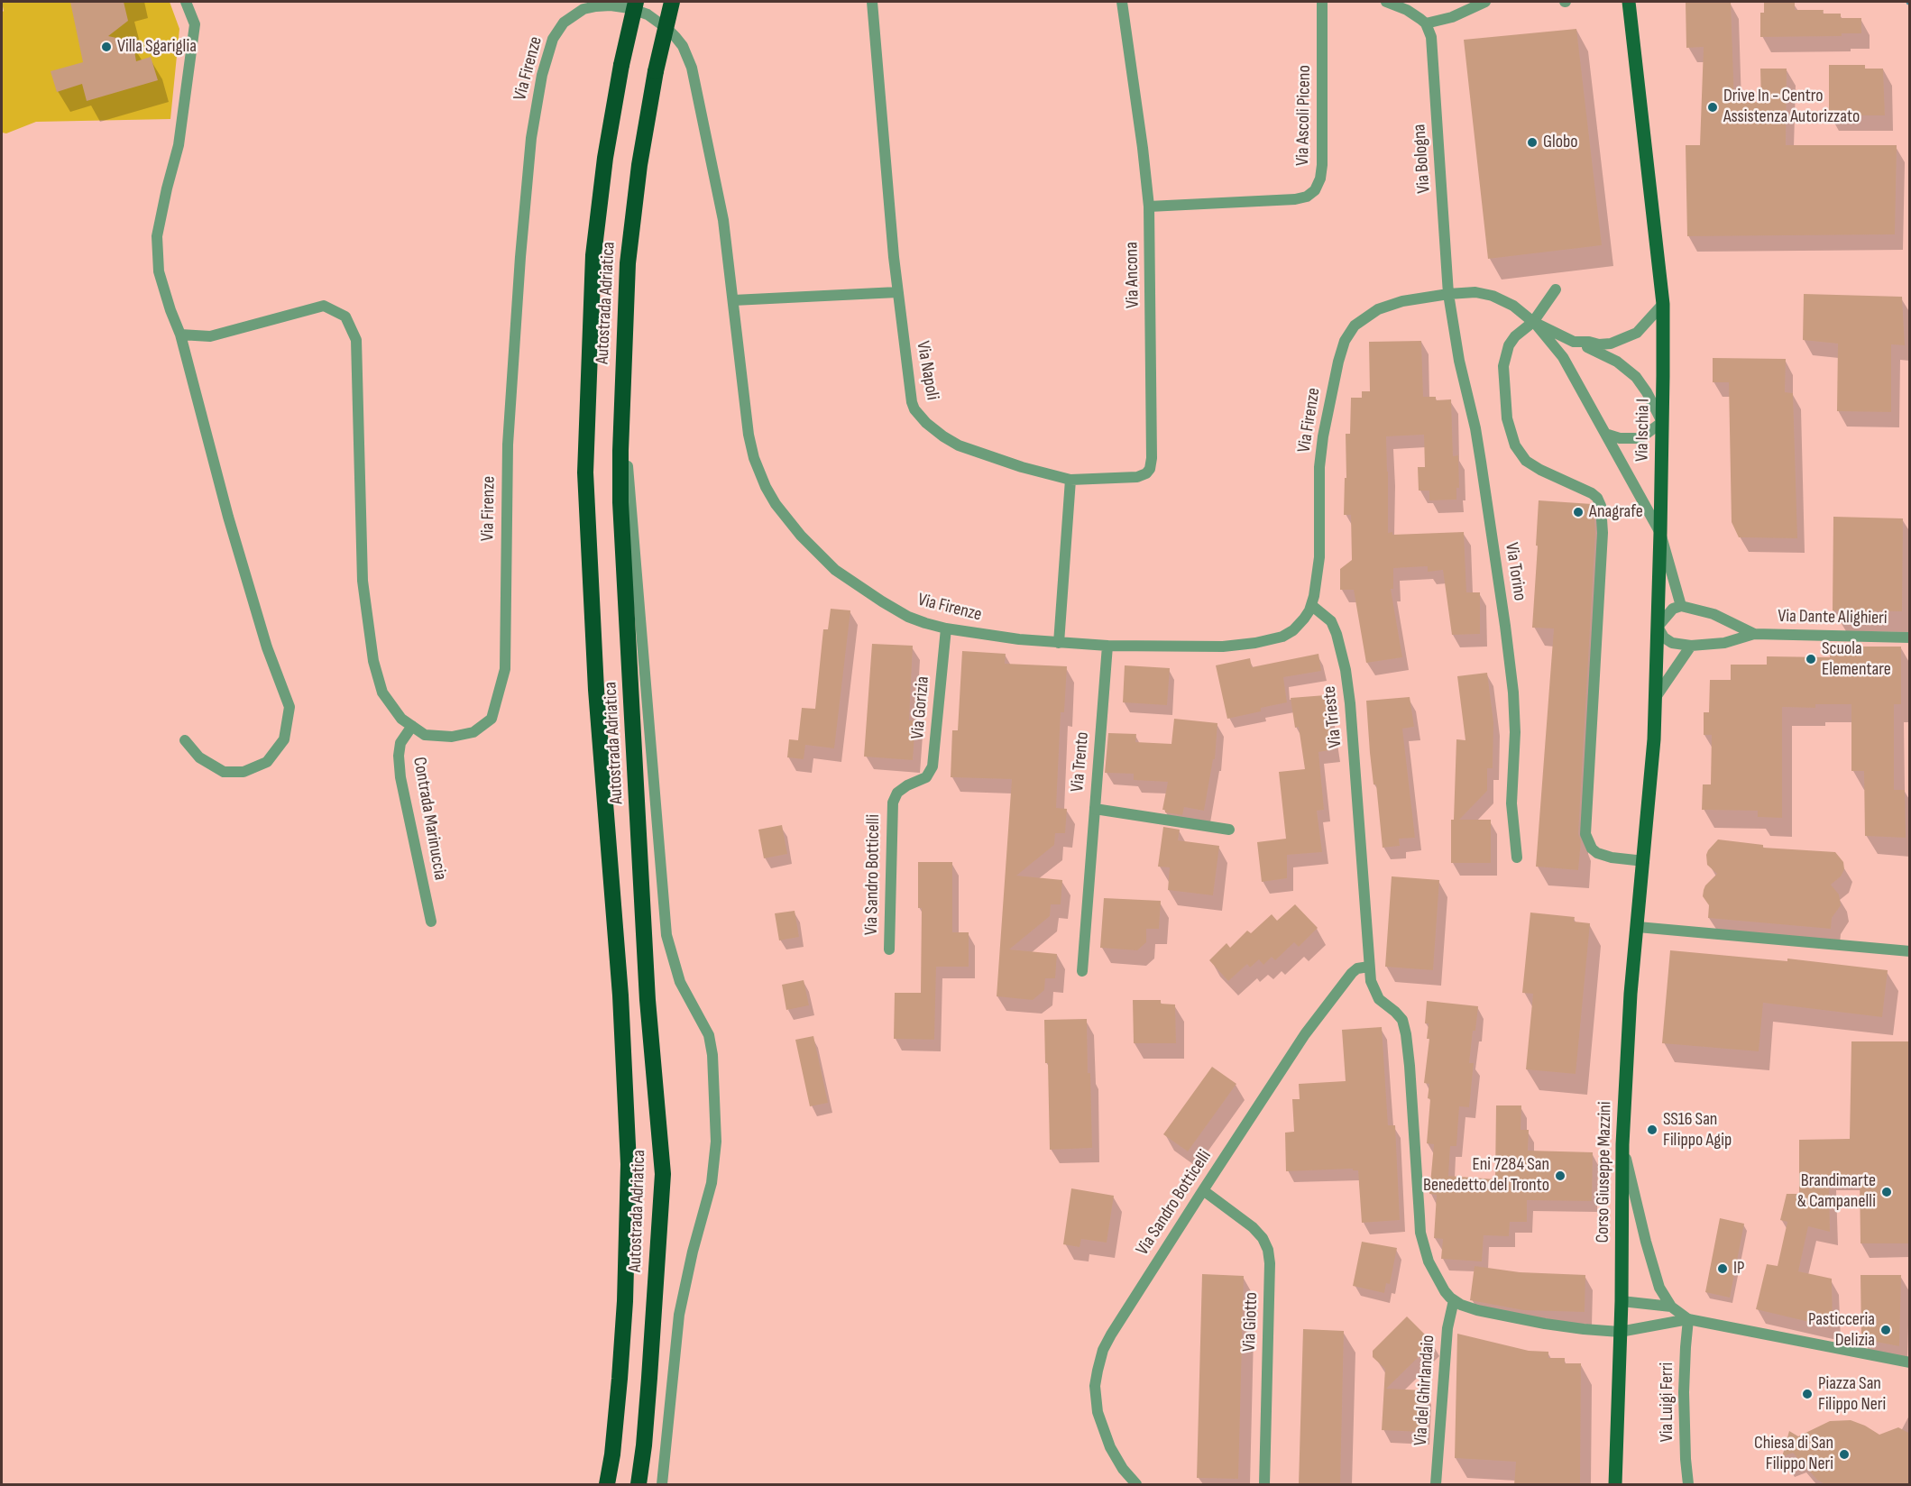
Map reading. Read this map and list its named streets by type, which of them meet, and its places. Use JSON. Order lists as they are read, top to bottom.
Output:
{
  "streets": {
    "highway": ["Autostrada Adriatica"],
    "main road": ["Via Ischia I", "Corso Giuseppe Mazzini"],
    "street": [
      "Via Firenze",
      "Via Ascoli Piceno",
      "Via Bologna",
      "Via Ancona",
      "Via Napoli",
      "Via Torino",
      "Via Dante Alighieri",
      "Via Gorizia",
      "Via Trieste",
      "Via Trento",
      "Contrada Marinuccia",
      "Via Sandro Botticelli",
      "Via Giotto",
      "Via del Ghirlandaio",
      "Via Luigi Ferri"
    ]
  },
  "crossings": [
    ["Via Firenze", "Via Bologna"],
    ["Via Firenze", "Via Torino"],
    ["Via Firenze", "Via Gorizia"],
    ["Via Firenze", "Via Trieste"],
    ["Via Firenze", "Via Trento"],
    ["Via Firenze", "Contrada Marinuccia"],
    ["Via Ascoli Piceno", "Via Ancona"],
    ["Via Bologna", "Via Torino"],
    ["Via Ancona", "Via Napoli"],
    ["Via Ischia I", "Via Dante Alighieri"],
    ["Via Ischia I", "Corso Giuseppe Mazzini"],
    ["Via Gorizia", "Via Sandro Botticelli"],
    ["Via Trieste", "Via Sandro Botticelli"],
    ["Via Sandro Botticelli", "Via Giotto"]
  ],
  "places": [
    "Villa Sgariglia",
    "Drive In - Centro Assistenza Autorizzato",
    "Globo",
    "Anagrafe",
    "Scuola Elementare",
    "SS16 San Filippo Agip",
    "Eni 7284 San Benedetto del Tronto",
    "Brandimarte & Campanelli",
    "IP",
    "Pasticceria Delizia",
    "Piazza San Filippo Neri",
    "Chiesa di San Filippo Neri"
  ]
}
